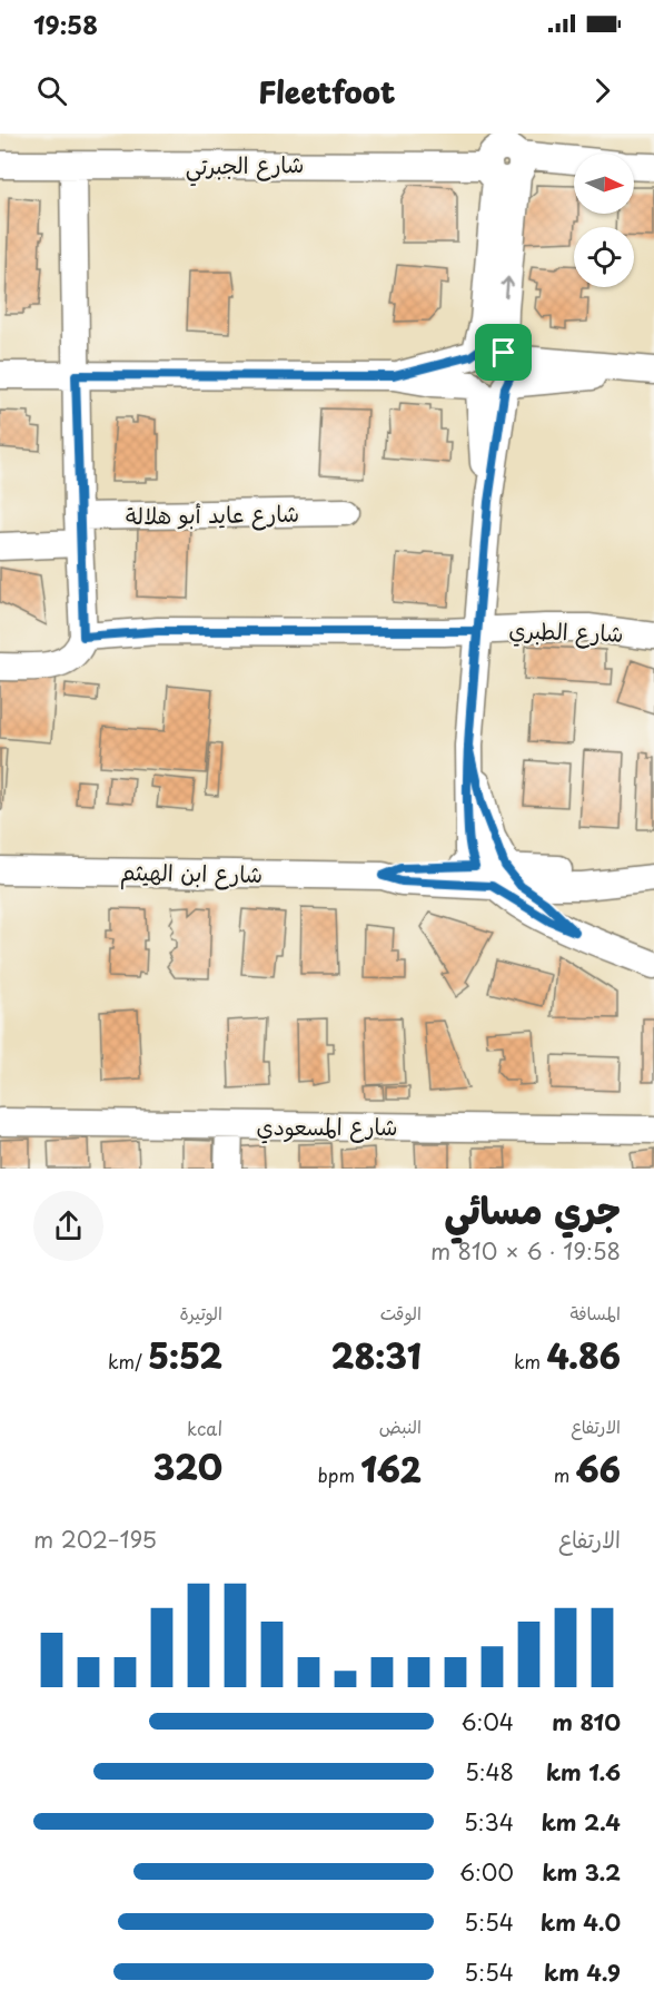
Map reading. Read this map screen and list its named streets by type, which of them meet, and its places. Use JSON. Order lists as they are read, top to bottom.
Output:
{
  "streets": {
    "street": [
      "شارع الجبرتي",
      "شارع عايد أبو هلالة",
      "شارع الطبري",
      "شارع ابن الهيثم",
      "شارع المسعودي"
    ]
  },
  "north": "right",
  "page": {
    "status": "19:58",
    "header": "Fleetfoot",
    "heading": ["جري مسائي", "19:58 · 6 × 810 m"],
    "stats": [
      ["المسافة", "4.86 km"],
      ["الوقت", "28:31"],
      ["الوتيرة", "5:52 /km"],
      ["الارتفاع", "66 m"],
      ["النبض", "162 bpm"],
      ["kcal", "320"]
    ],
    "chart": ["الارتفاع", "195–202 m"],
    "list": [
      {
        "name": "810 m",
        "note": "6:04"
      },
      {
        "name": "1.6 km",
        "note": "5:48"
      },
      {
        "name": "2.4 km",
        "note": "5:34"
      },
      {
        "name": "3.2 km",
        "note": "6:00"
      },
      {
        "name": "4.0 km",
        "note": "5:54"
      },
      {
        "name": "4.9 km",
        "note": "5:54"
      }
    ]
  }
}
